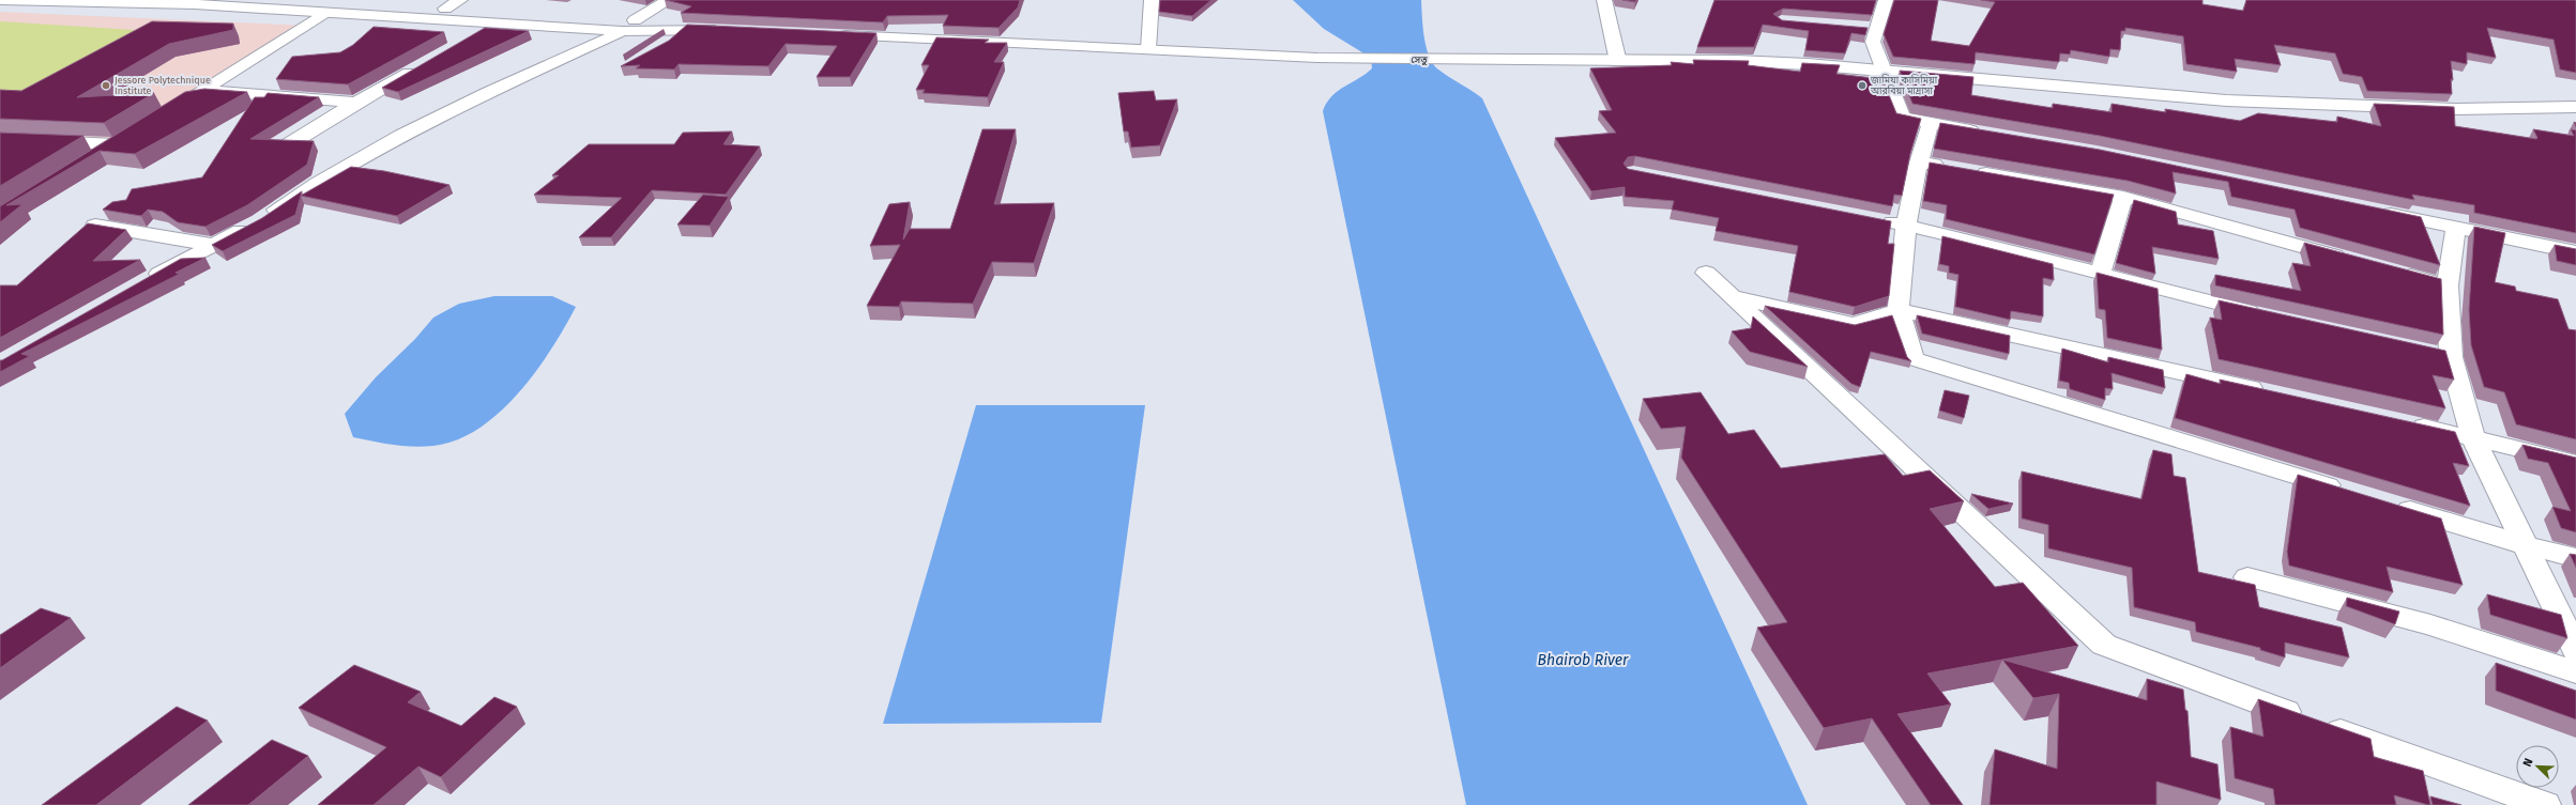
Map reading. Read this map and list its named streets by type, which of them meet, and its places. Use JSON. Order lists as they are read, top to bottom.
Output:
{
  "streets": {
    "main road": ["সেতু"]
  },
  "water": ["Bhairob River"],
  "places": ["Jessore Polytechnique Institute", "জামিয়া কাসিমিয়া আরবিয়া মাদ্রাসা"],
  "north": "top left"
}
